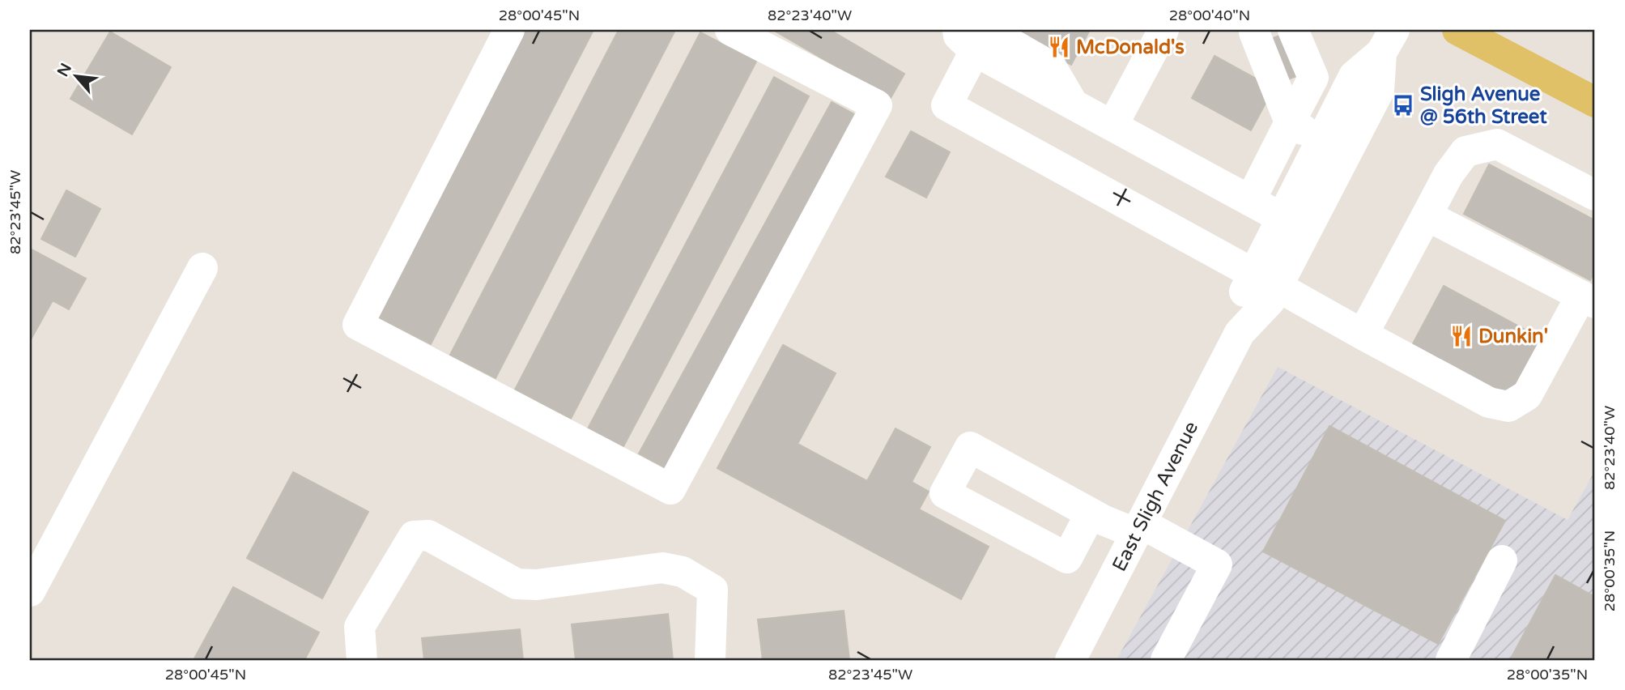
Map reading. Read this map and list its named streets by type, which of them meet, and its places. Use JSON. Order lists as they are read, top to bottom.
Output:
{
  "streets": {
    "street": ["East Sligh Avenue"]
  },
  "places": {
    "restaurant": ["McDonald's", "Dunkin'"],
    "bus stop": ["Sligh Avenue @ 56th Street"]
  },
  "north": "top left",
  "coordinates": [
    "28°00'45\"N",
    "82°23'40\"W",
    "28°00'40\"N",
    "82°23'45\"W",
    "28°00'35\"N"
  ]
}
